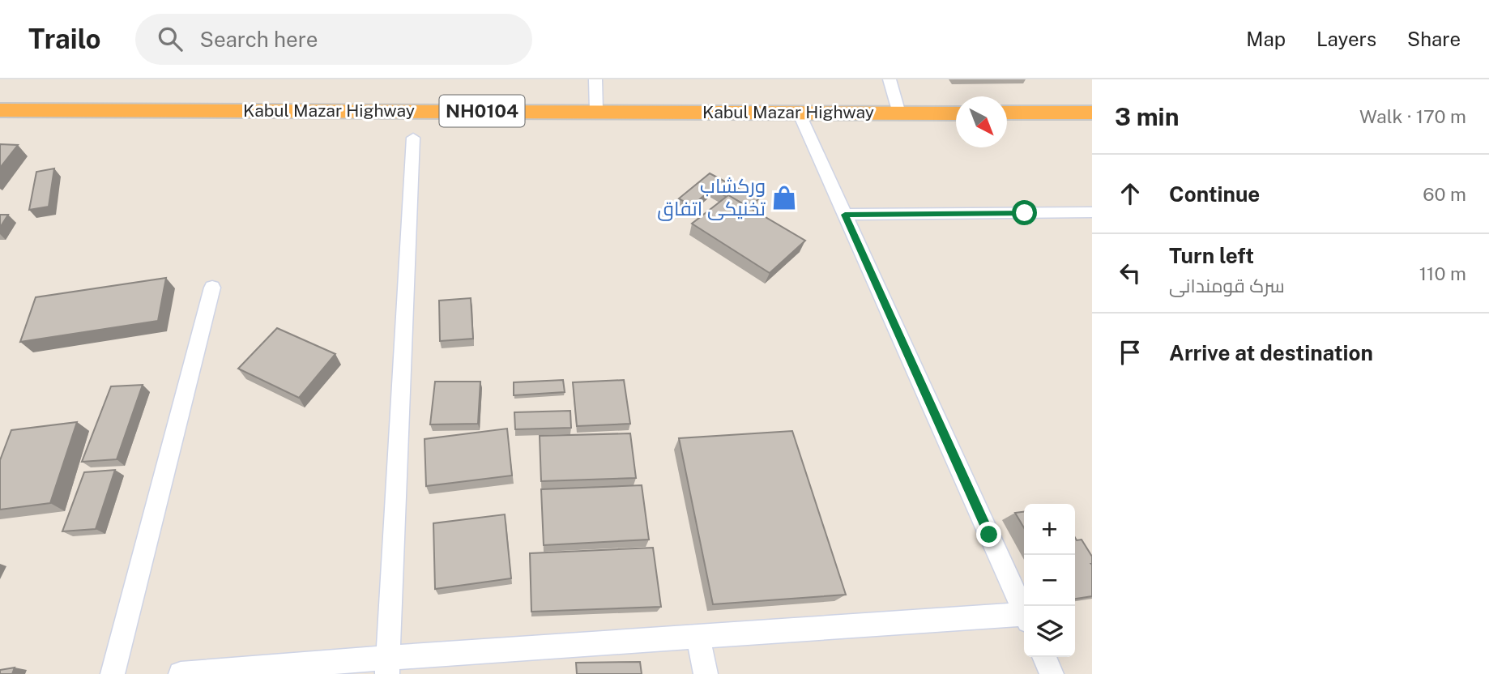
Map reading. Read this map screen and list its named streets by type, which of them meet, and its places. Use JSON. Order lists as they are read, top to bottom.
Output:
{
  "streets": {
    "highway": ["Kabul Mazar Highway", "NH0104"]
  },
  "places": {
    "shop": ["ورکشاب تخنیکی اتفاق"]
  },
  "north": "bottom right",
  "page": {
    "header": "Trailo",
    "search": "Search here",
    "nav": ["Map", "Layers", "Share"],
    "heading": ["3 min", "Walk · 170 m"],
    "list": [
      ["Continue", "60 m"],
      ["Turn left", "سرک قومندانی", "110 m"],
      "Arrive at destination"
    ],
    "map_buttons": ["+", "−"]
  }
}
